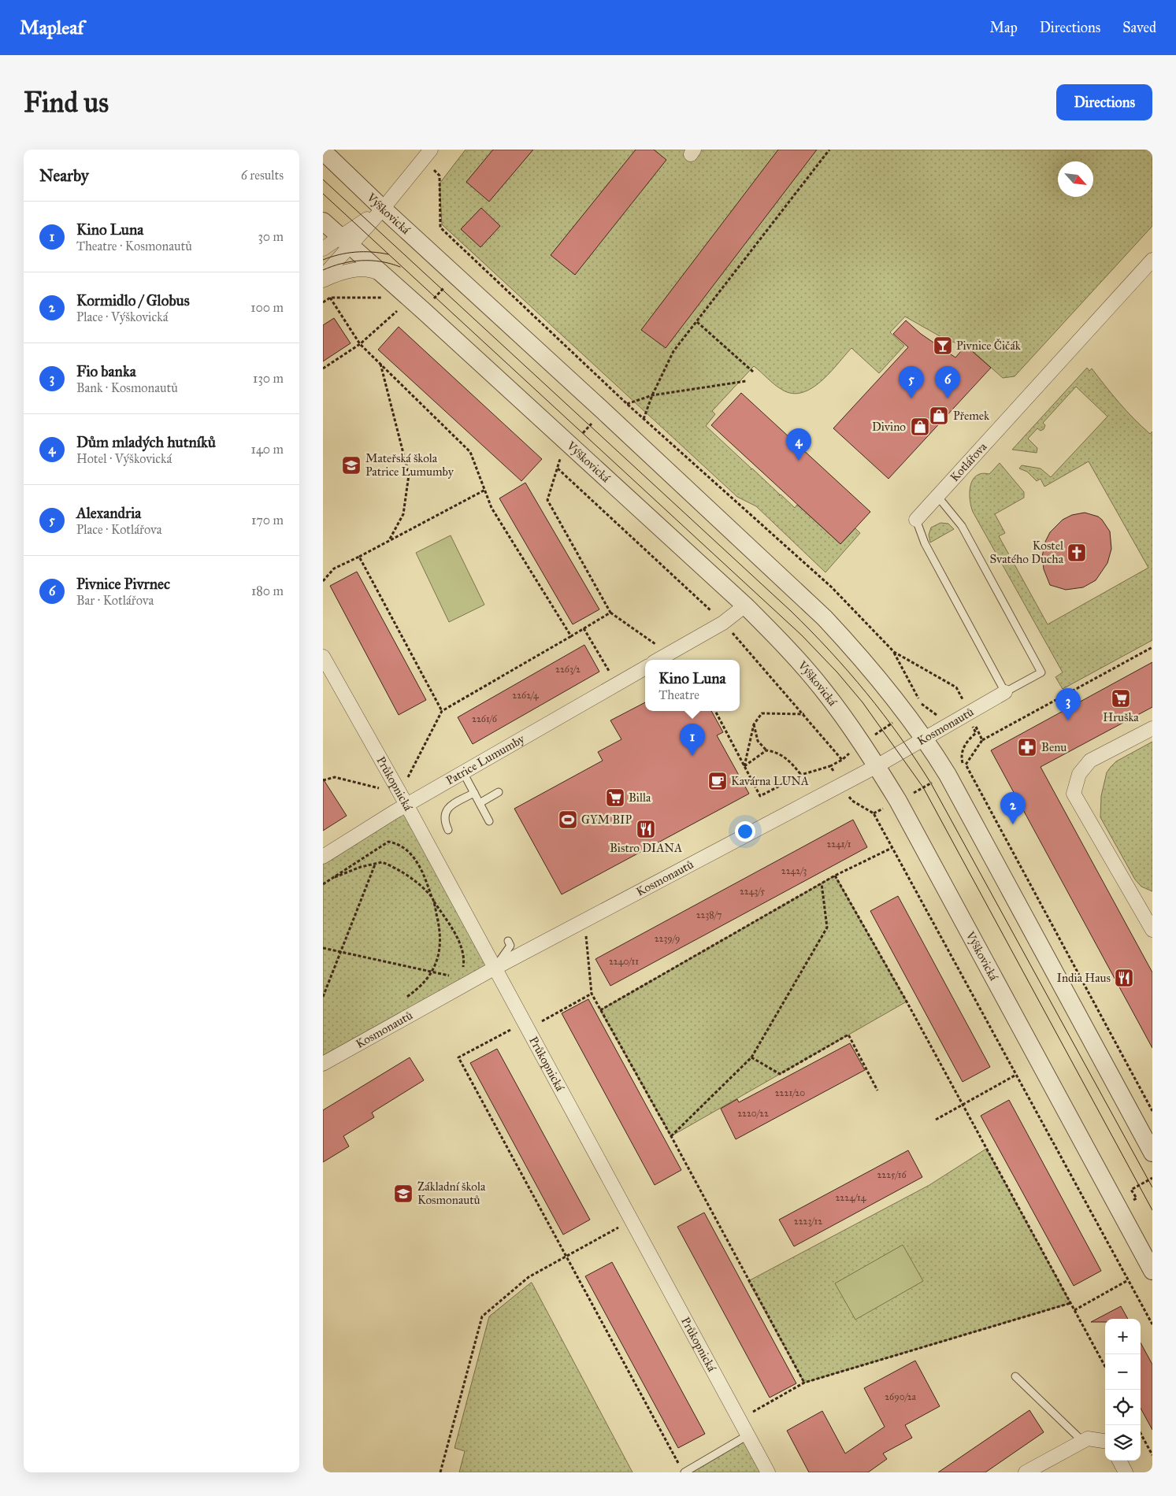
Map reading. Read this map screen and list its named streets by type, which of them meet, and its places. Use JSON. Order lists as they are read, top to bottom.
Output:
{
  "streets": {
    "street": [
      "Výškovická",
      "Kotlářova",
      "Kosmonautů",
      "Patrice Lumumby",
      "Průkopnická"
    ]
  },
  "crossings": [
    ["Výškovická", "Kosmonautů"],
    ["Kotlářova", "Kosmonautů"],
    ["Kosmonautů", "Průkopnická"],
    ["Patrice Lumumby", "Průkopnická"]
  ],
  "places": {
    "bar": ["Pivnice Čičák"],
    "shop": ["Přemek", "Divino"],
    "school or university": ["Mateřská škola Patrice Lumumby", "Základní škola Kosmonautů"],
    "church": ["Kostel Svatého Ducha"],
    "supermarket": ["Hruška", "Billa"],
    "pharmacy": ["Benu"],
    "cafe": ["Kavárna LUNA"],
    "sports": ["GYM BIP"],
    "restaurant": ["Bistro DIANA", "India Haus"]
  },
  "house_numbers": [
    "2263/2",
    "2262/4",
    "2261/6",
    "2241/1",
    "2242/3",
    "2243/5",
    "2238/7",
    "2239/9",
    "2240/11",
    "2221/20",
    "2220/22",
    "2225/16",
    "2224/14",
    "2223/12",
    "2690/2a"
  ],
  "north": "bottom right",
  "page": {
    "header": "Mapleaf",
    "nav": ["Map", "Directions", "Saved"],
    "buttons": "Directions",
    "title": "Find us",
    "heading": ["Nearby", "6 results"],
    "list": [
      {
        "mark": "1",
        "name": "Kino Luna",
        "note": "Theatre · Kosmonautů",
        "value": "30 m"
      },
      {
        "mark": "2",
        "name": "Kormidlo / Globus",
        "note": "Place · Výškovická",
        "value": "100 m"
      },
      {
        "mark": "3",
        "name": "Fio banka",
        "note": "Bank · Kosmonautů",
        "value": "130 m"
      },
      {
        "mark": "4",
        "name": "Dům mladých hutníků",
        "note": "Hotel · Výškovická",
        "value": "140 m"
      },
      {
        "mark": "5",
        "name": "Alexandria",
        "note": "Place · Kotlářova",
        "value": "170 m"
      },
      {
        "mark": "6",
        "name": "Pivnice Pivrnec",
        "note": "Bar · Kotlářova",
        "value": "180 m"
      }
    ],
    "pins": [
      "5",
      "6",
      "4",
      "3",
      "1",
      "2"
    ],
    "popup": ["Kino Luna", "Theatre"],
    "map_buttons": ["+", "−"]
  }
}
